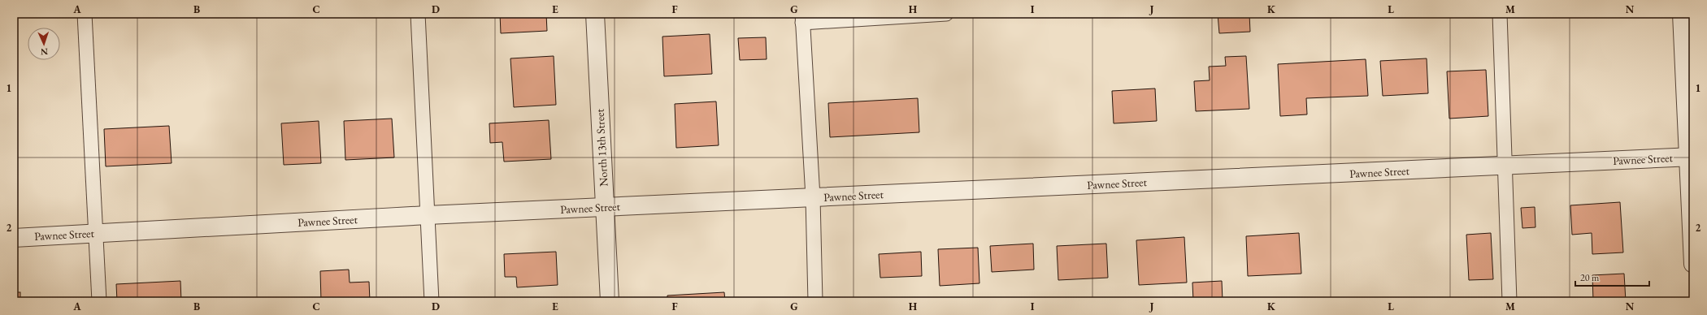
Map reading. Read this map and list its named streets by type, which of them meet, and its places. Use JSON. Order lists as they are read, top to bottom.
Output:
{
  "streets": {
    "street": ["North 13th Street", "Pawnee Street"]
  },
  "crossings": [
    ["North 13th Street", "Pawnee Street"]
  ],
  "scale_bar": "20 m",
  "north": "bottom",
  "grid": {
    "columns": [
      "A",
      "B",
      "C",
      "D",
      "E",
      "F",
      "G",
      "H",
      "I",
      "J",
      "K",
      "L",
      "M",
      "N"
    ],
    "rows": ["1", "2"]
  }
}
